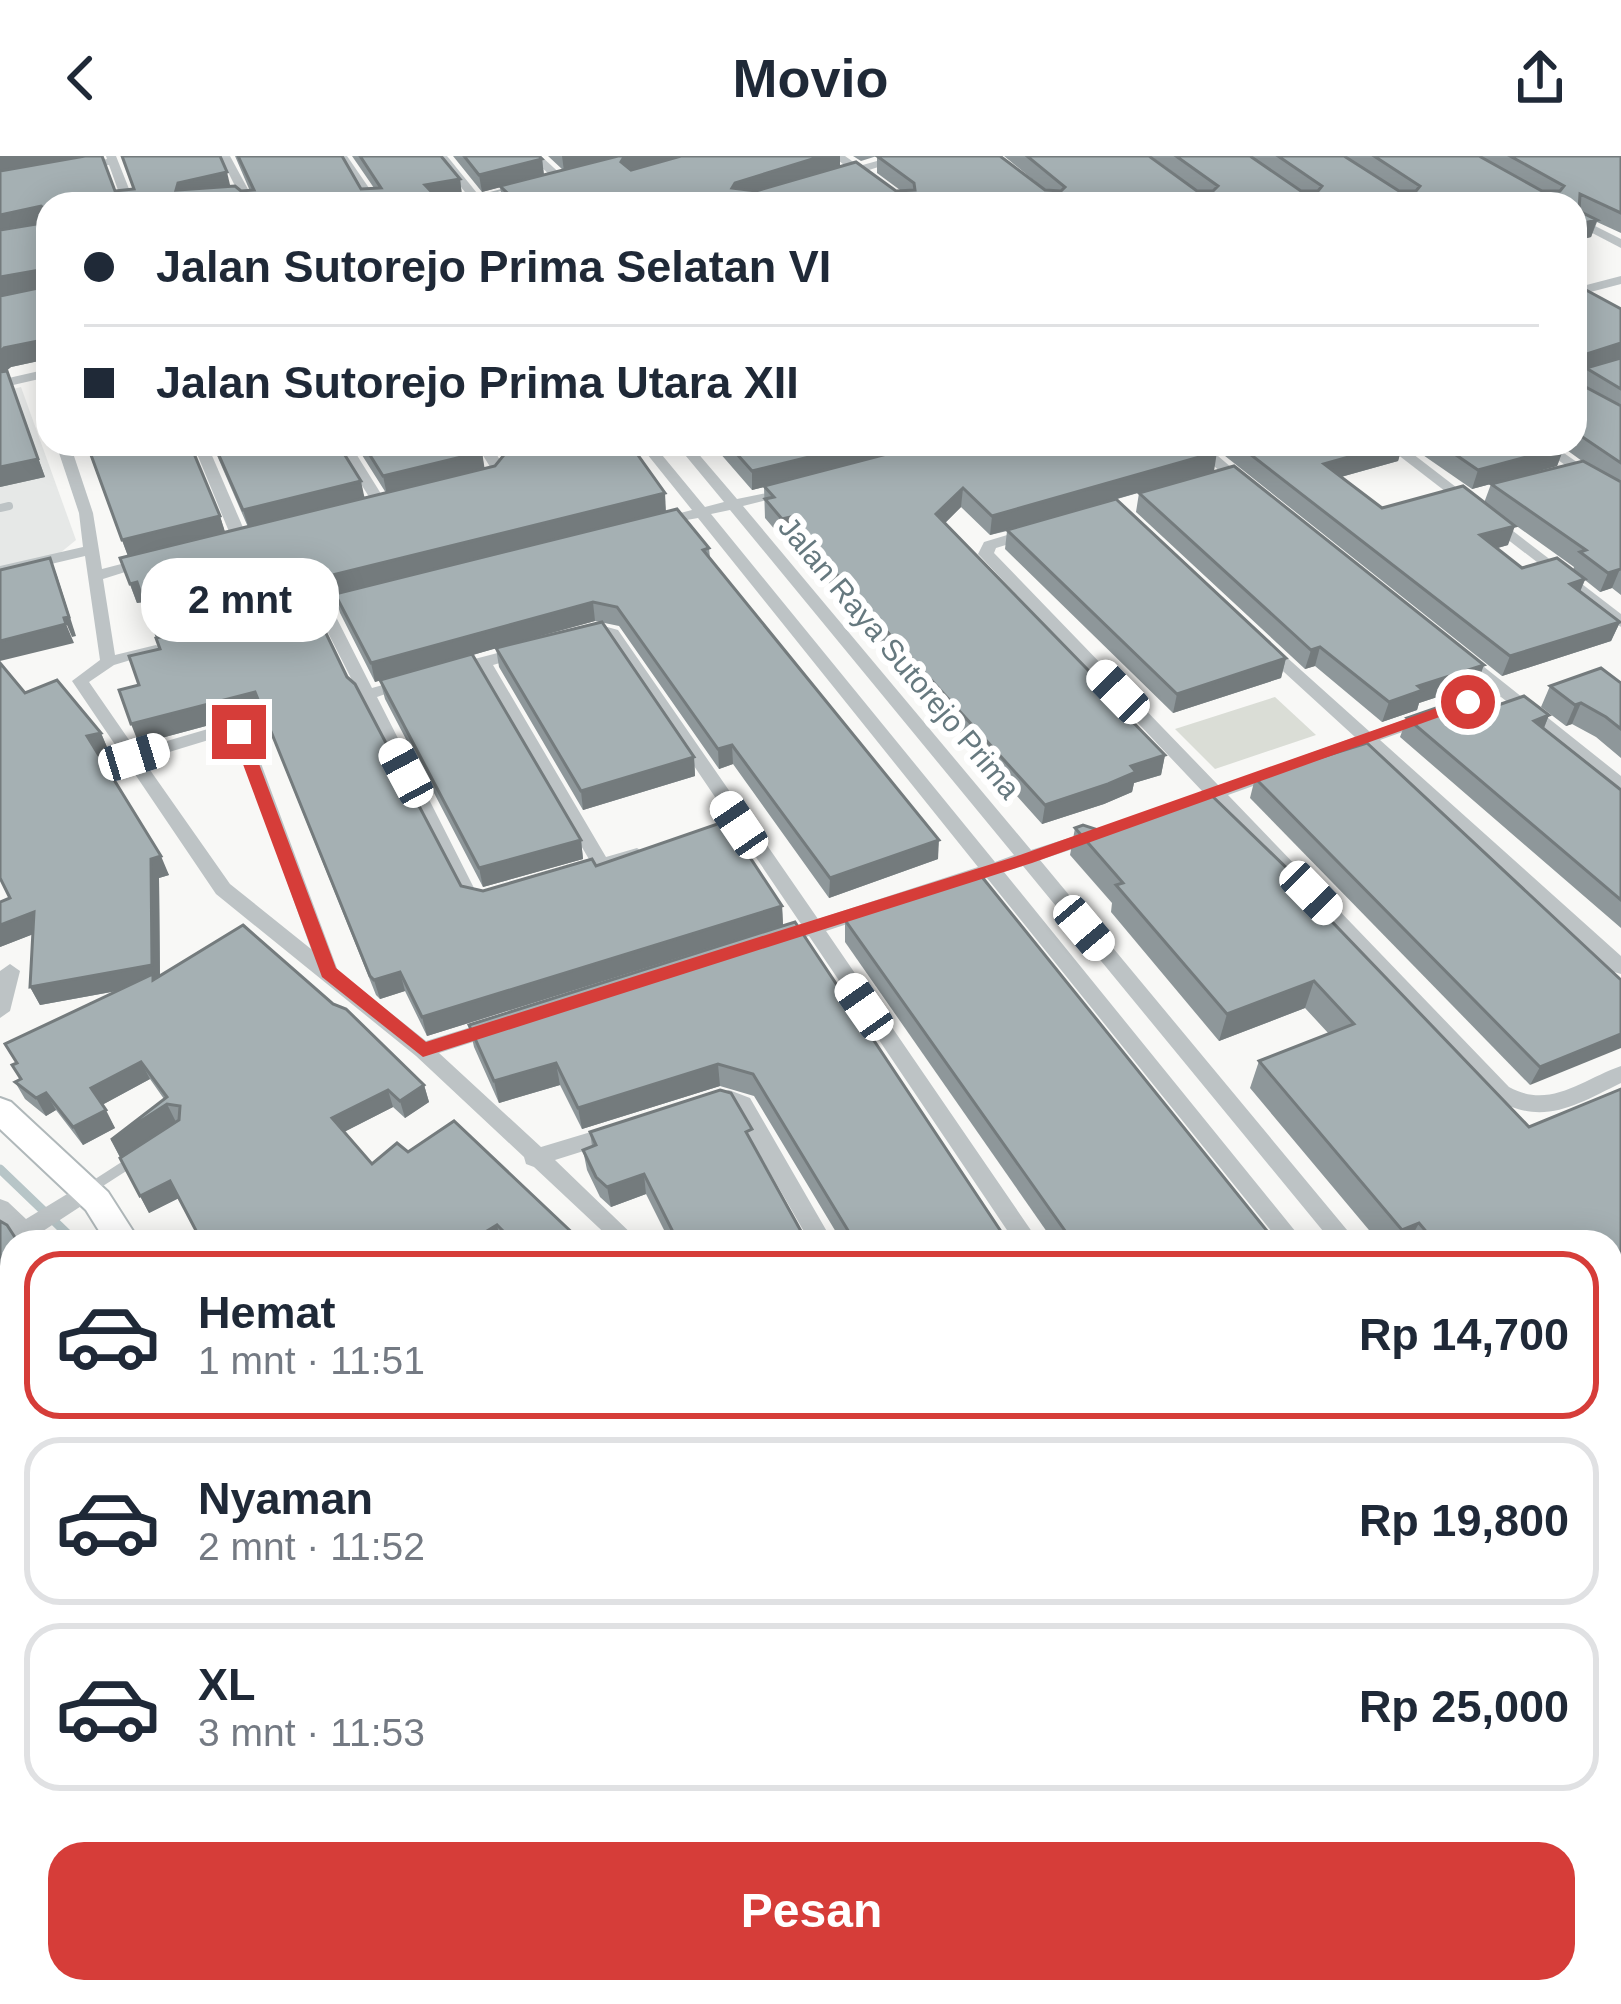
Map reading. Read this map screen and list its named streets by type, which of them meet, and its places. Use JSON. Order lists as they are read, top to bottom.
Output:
{
  "streets": {
    "street": ["Jalan Raya Sutorejo Prima"]
  },
  "page": {
    "header": "Movio",
    "banner": ["Jalan Sutorejo Prima Selatan VI", "Jalan Sutorejo Prima Utara XII"],
    "bubble": "2 mnt",
    "list": [
      {
        "name": "Hemat",
        "note": "1 mnt · 11:51",
        "value": "Rp 14,700"
      },
      {
        "name": "Nyaman",
        "note": "2 mnt · 11:52",
        "value": "Rp 19,800"
      },
      {
        "name": "XL",
        "note": "3 mnt · 11:53",
        "value": "Rp 25,000"
      }
    ],
    "buttons": "Pesan"
  }
}
